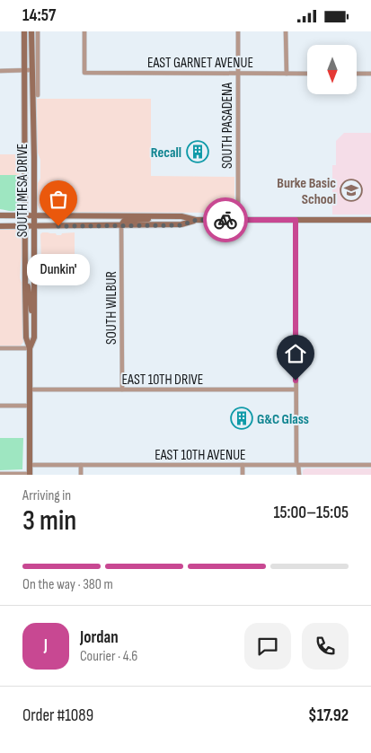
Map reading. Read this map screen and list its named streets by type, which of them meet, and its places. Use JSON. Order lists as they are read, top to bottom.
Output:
{
  "streets": {
    "main road": ["SOUTH MESA DRIVE"],
    "street": [
      "EAST GARNET AVENUE",
      "SOUTH PASADENA",
      "SOUTH WILBUR",
      "EAST 10TH DRIVE",
      "EAST 10TH AVENUE"
    ]
  },
  "crossings": [
    ["EAST GARNET AVENUE", "SOUTH PASADENA"],
    ["SOUTH MESA DRIVE", "EAST 10TH DRIVE"],
    ["SOUTH MESA DRIVE", "EAST 10TH AVENUE"],
    ["SOUTH WILBUR", "EAST 10TH DRIVE"]
  ],
  "places": {
    "building": ["Recall", "G&C Glass"],
    "school or university": ["Burke Basic School"],
    "other": ["Dunkin'"]
  },
  "north": "bottom",
  "page": {
    "status": "14:57",
    "bubble": "Dunkin'",
    "heading": ["3 min", "Arriving in", "15:00–15:05"],
    "panel": [
      "Jordan",
      "Courier · 4.6",
      "Order #1089",
      "$17.92"
    ],
    "bar": "On the way · 380 m",
    "round": "J"
  }
}
